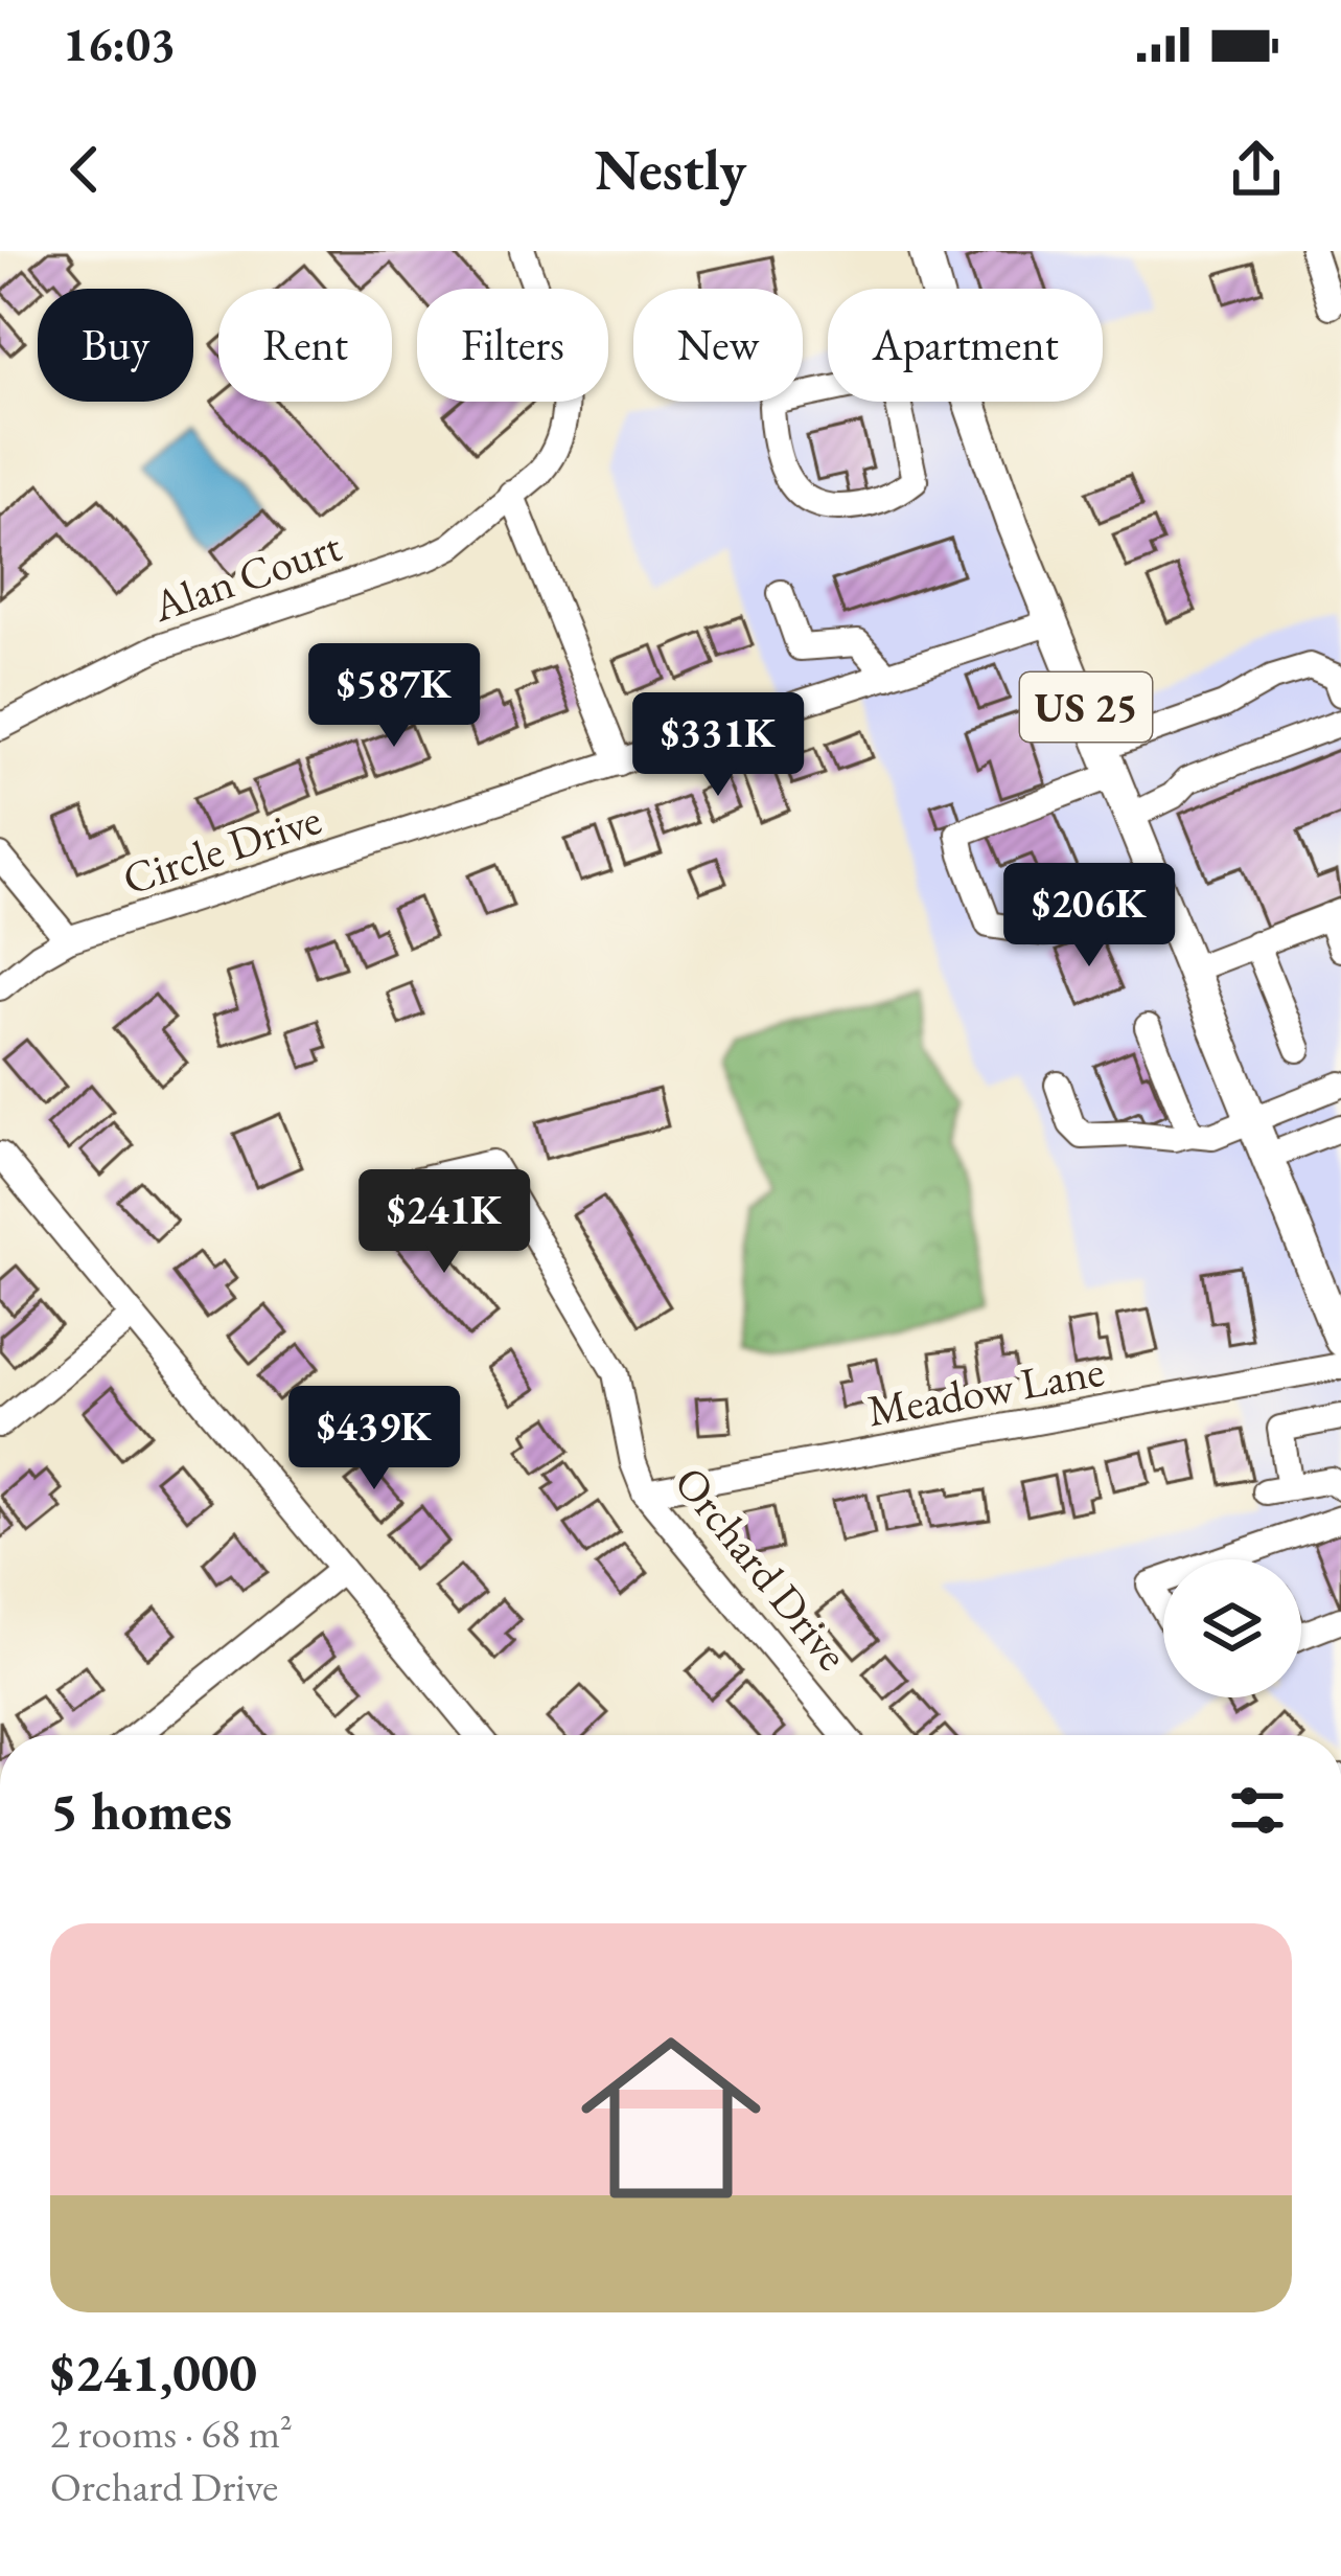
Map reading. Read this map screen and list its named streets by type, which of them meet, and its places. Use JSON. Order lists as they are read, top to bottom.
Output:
{
  "streets": {
    "main road": ["US 25"],
    "street": [
      "Alan Court",
      "Circle Drive",
      "Meadow Lane",
      "Orchard Drive"
    ]
  },
  "crossings": [
    ["US 25", "Circle Drive"],
    ["Meadow Lane", "Orchard Drive"]
  ],
  "page": {
    "status": "16:03",
    "header": "Nestly",
    "chip": [
      "Buy",
      "Rent",
      "Filters",
      "New",
      "Apartment"
    ],
    "price": [
      "$587K",
      "$331K",
      "$206K",
      "$241K",
      "$439K"
    ],
    "heading": "5 homes",
    "list": [
      {
        "name": "$241,000",
        "note": "2 rooms · 68 m² · Orchard Drive"
      }
    ]
  }
}
